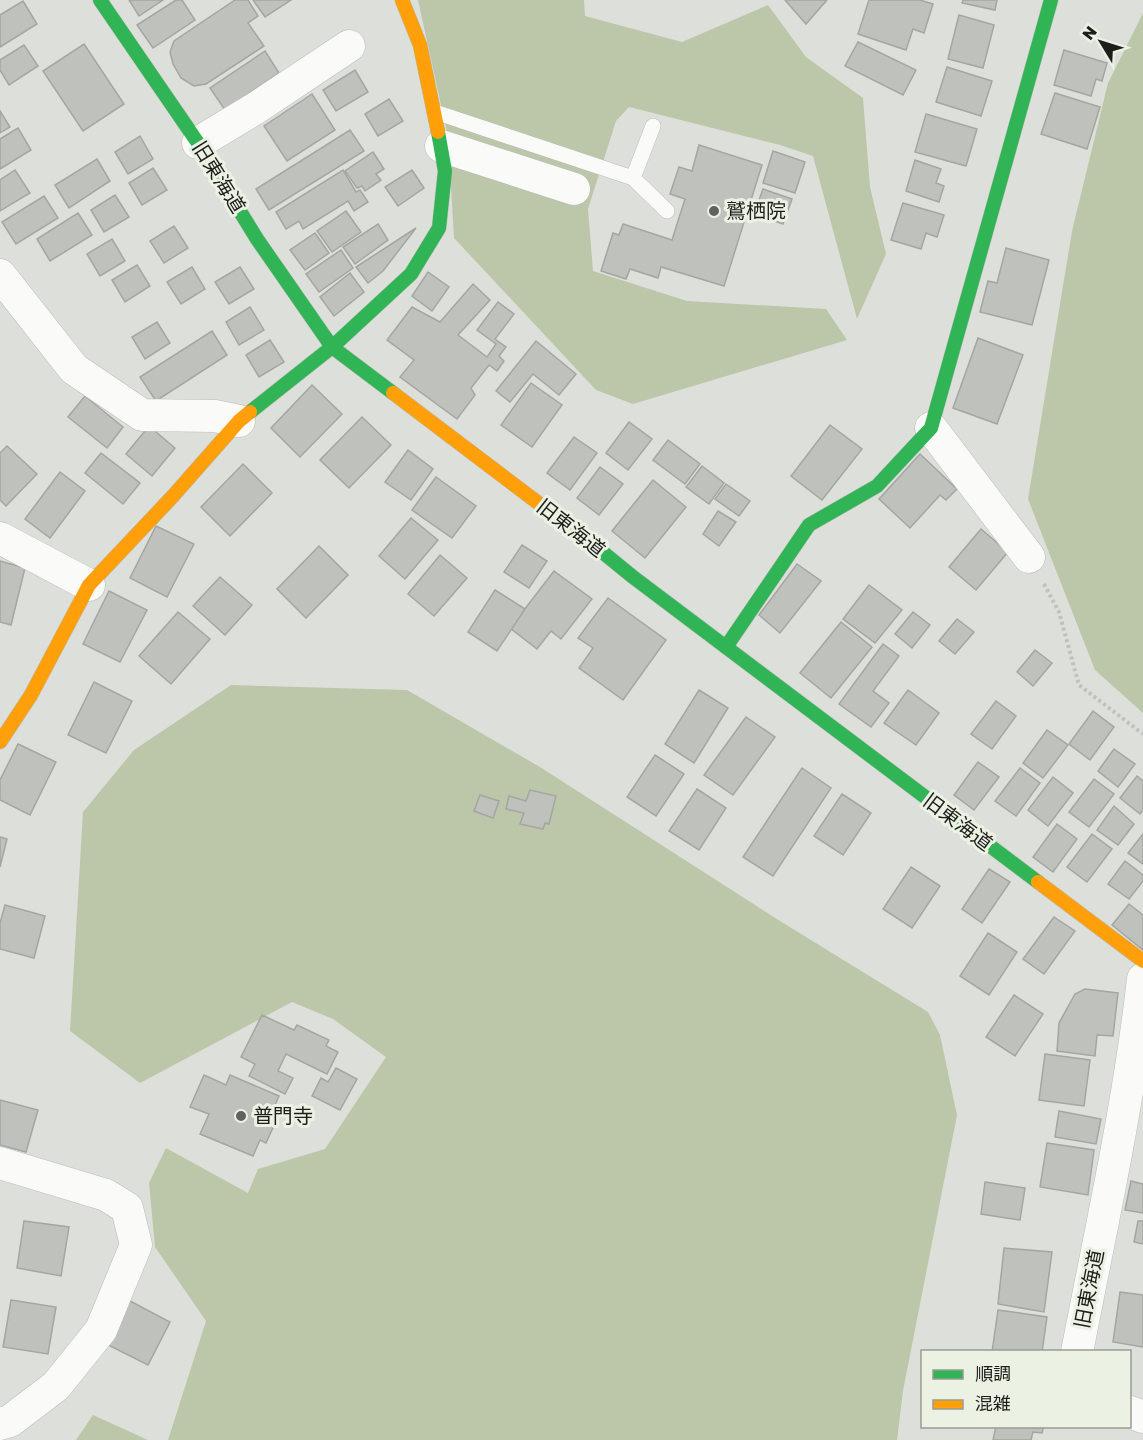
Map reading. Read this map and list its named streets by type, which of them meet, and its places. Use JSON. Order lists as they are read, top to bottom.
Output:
{
  "streets": {
    "street": ["旧東海道"]
  },
  "places": ["鷲栖院", "普門寺"],
  "legend": ["順調", "混雑"],
  "north": "top left"
}
